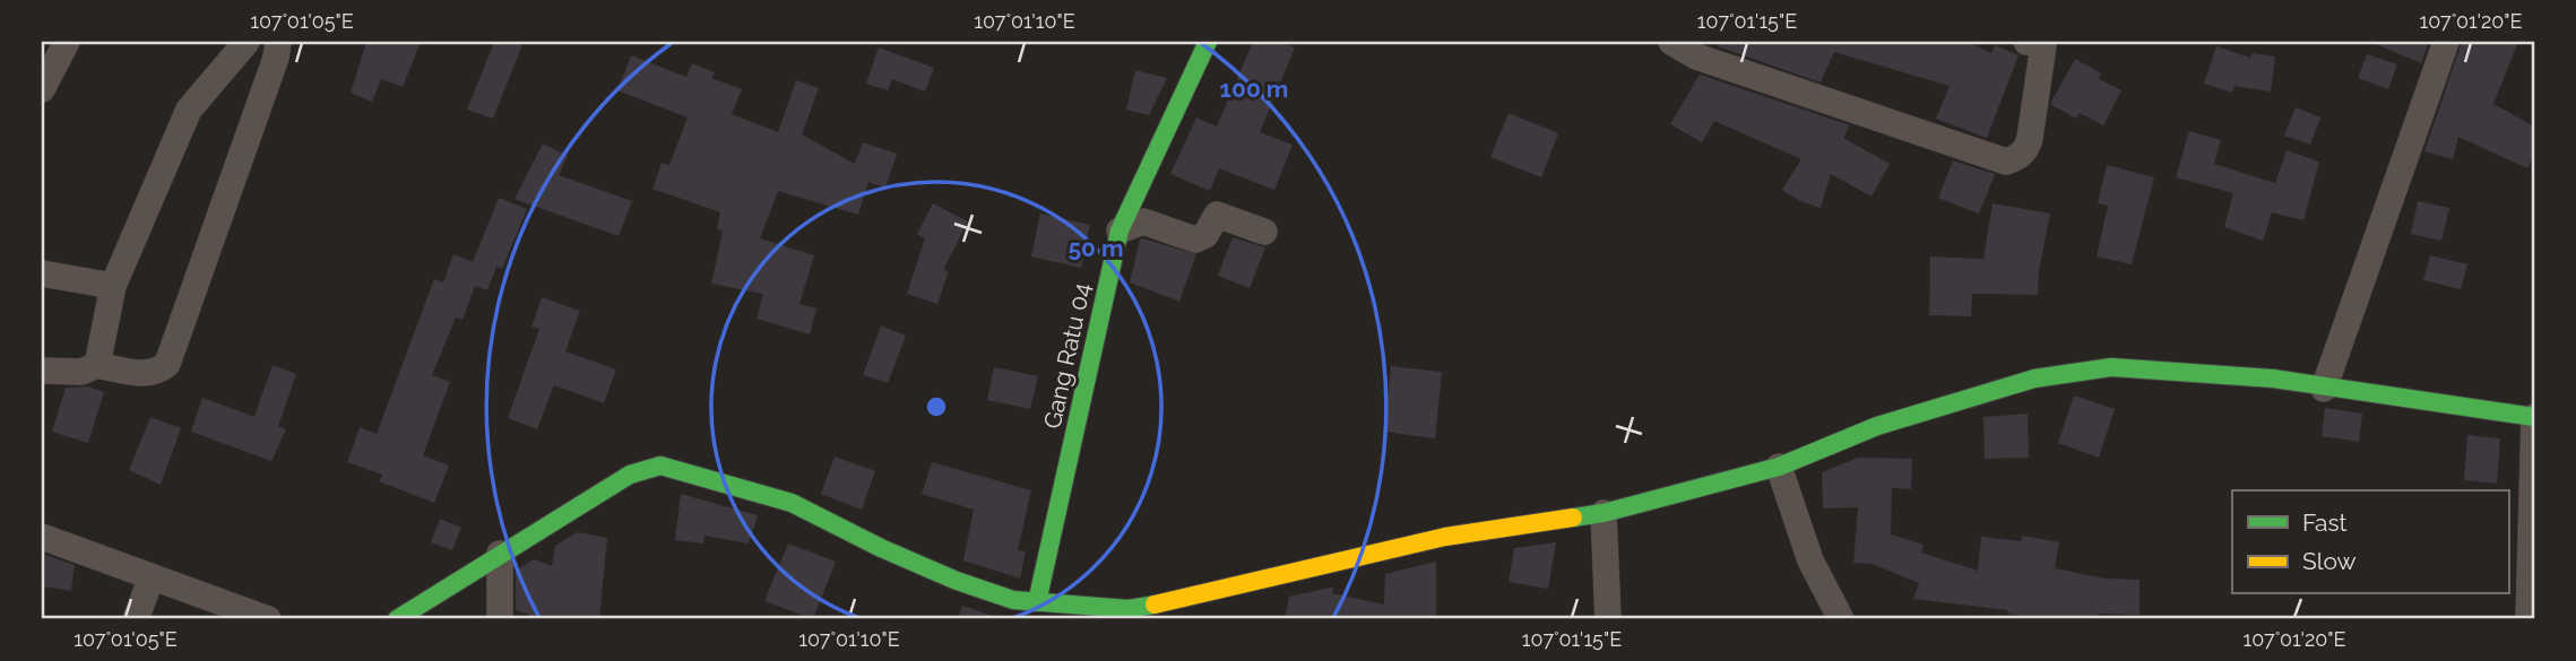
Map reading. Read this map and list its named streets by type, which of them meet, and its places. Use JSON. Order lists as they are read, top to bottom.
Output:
{
  "streets": {
    "street": ["Gang Ratu 04"]
  },
  "legend": ["Fast", "Slow"],
  "coordinates": [
    "107°01'05\"E",
    "107°01'10\"E",
    "107°01'15\"E",
    "107°01'20\"E"
  ],
  "rings": ["100 m", "50 m"]
}
